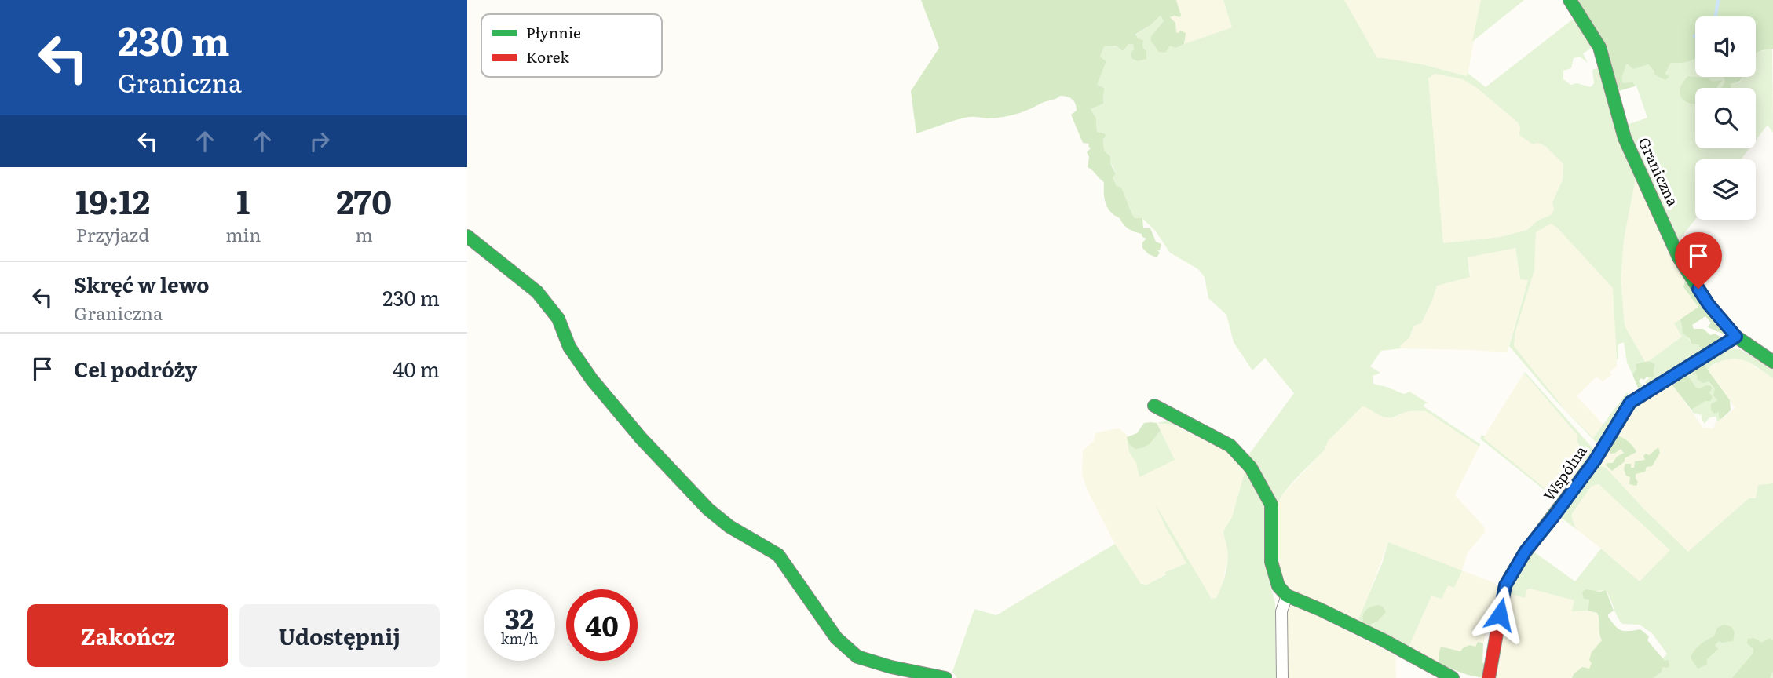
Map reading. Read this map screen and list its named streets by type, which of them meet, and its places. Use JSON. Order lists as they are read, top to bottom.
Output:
{
  "streets": {
    "street": ["Graniczna", "Wspólna"]
  },
  "crossings": [
    ["Graniczna", "Wspólna"]
  ],
  "legend": ["Płynnie", "Korek"],
  "page": {
    "turn": ["230 m", "Graniczna"],
    "eta": [
      "19:12",
      "Przyjazd",
      "1",
      "min",
      "270",
      "m"
    ],
    "list": [
      {
        "name": "Skręć w lewo",
        "note": "Graniczna",
        "value": "230 m"
      },
      {
        "name": "Cel podróży",
        "value": "40 m"
      }
    ],
    "speed": "32 km/h",
    "limit": "40",
    "buttons": ["Zakończ", "Udostępnij"]
  }
}
